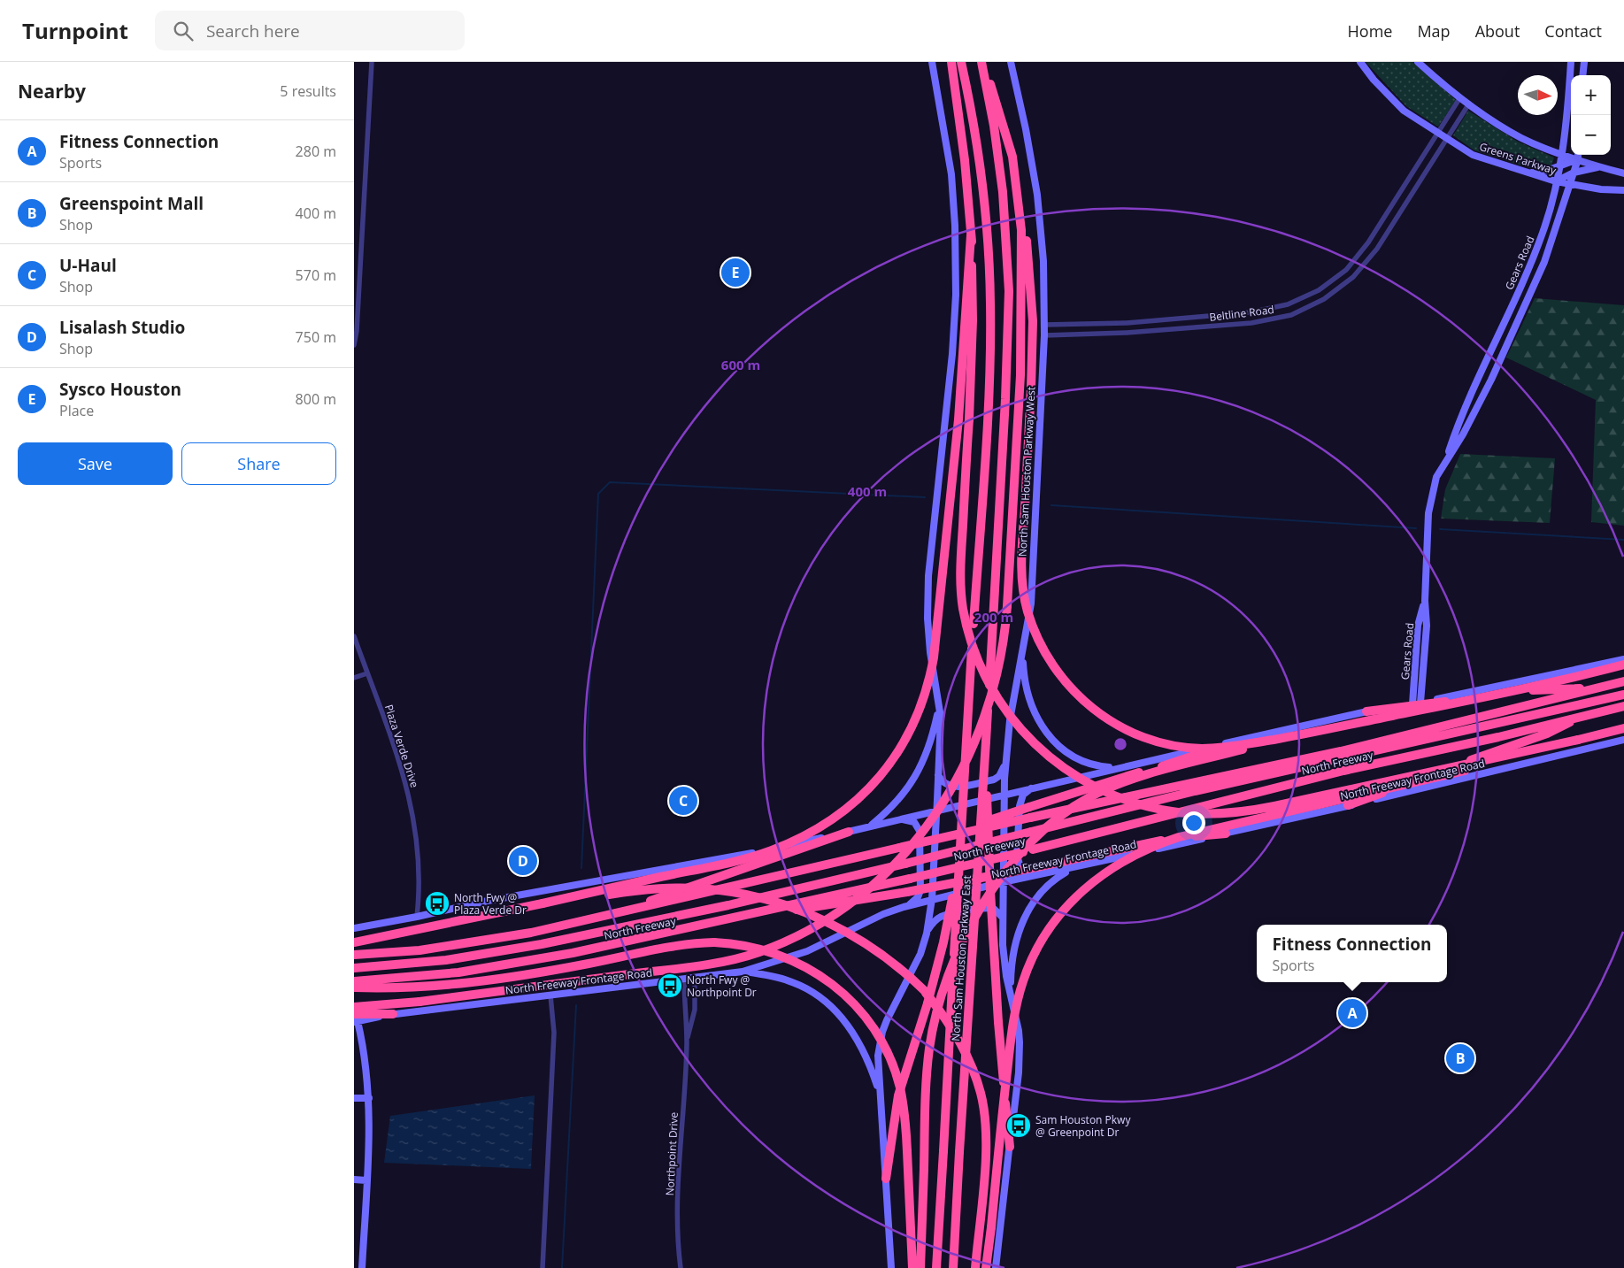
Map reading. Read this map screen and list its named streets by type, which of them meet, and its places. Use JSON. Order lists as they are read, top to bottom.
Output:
{
  "streets": {
    "highway": ["North Freeway", "North Sam Houston Parkway East"],
    "main road": [
      "Greens Parkway",
      "Gears Road",
      "North Sam Houston Parkway West",
      "North Freeway Frontage Road"
    ],
    "street": ["Beltline Road", "Plaza Verde Drive", "Northpoint Drive"]
  },
  "crossings": [
    ["Greens Parkway", "Gears Road"],
    ["Greens Parkway", "Beltline Road"],
    ["Beltline Road", "North Sam Houston Parkway West"],
    ["North Sam Houston Parkway West", "North Freeway Frontage Road"],
    ["North Freeway Frontage Road", "Northpoint Drive"]
  ],
  "places": {
    "bus stop": ["North Fwy @ Plaza Verde Dr", "North Fwy @ Northpoint Dr", "Sam Houston Pkwy @ Greenpoint Dr"]
  },
  "north": "right",
  "page": {
    "header": "Turnpoint",
    "search": "Search here",
    "nav": [
      "Home",
      "Map",
      "About",
      "Contact"
    ],
    "heading": ["Nearby", "5 results"],
    "map_buttons": ["+", "−"],
    "list": [
      {
        "mark": "A",
        "name": "Fitness Connection",
        "note": "Sports",
        "value": "280 m"
      },
      {
        "mark": "B",
        "name": "Greenspoint Mall",
        "note": "Shop",
        "value": "400 m"
      },
      {
        "mark": "C",
        "name": "U-Haul",
        "note": "Shop",
        "value": "570 m"
      },
      {
        "mark": "D",
        "name": "Lisalash Studio",
        "note": "Shop",
        "value": "750 m"
      },
      {
        "mark": "E",
        "name": "Sysco Houston",
        "note": "Place",
        "value": "800 m"
      }
    ],
    "pins": [
      "E",
      "C",
      "D",
      "A",
      "B"
    ],
    "buttons": ["Save", "Share"],
    "popup": ["Fitness Connection", "Sports"]
  },
  "rings": ["600 m", "400 m", "200 m"]
}
